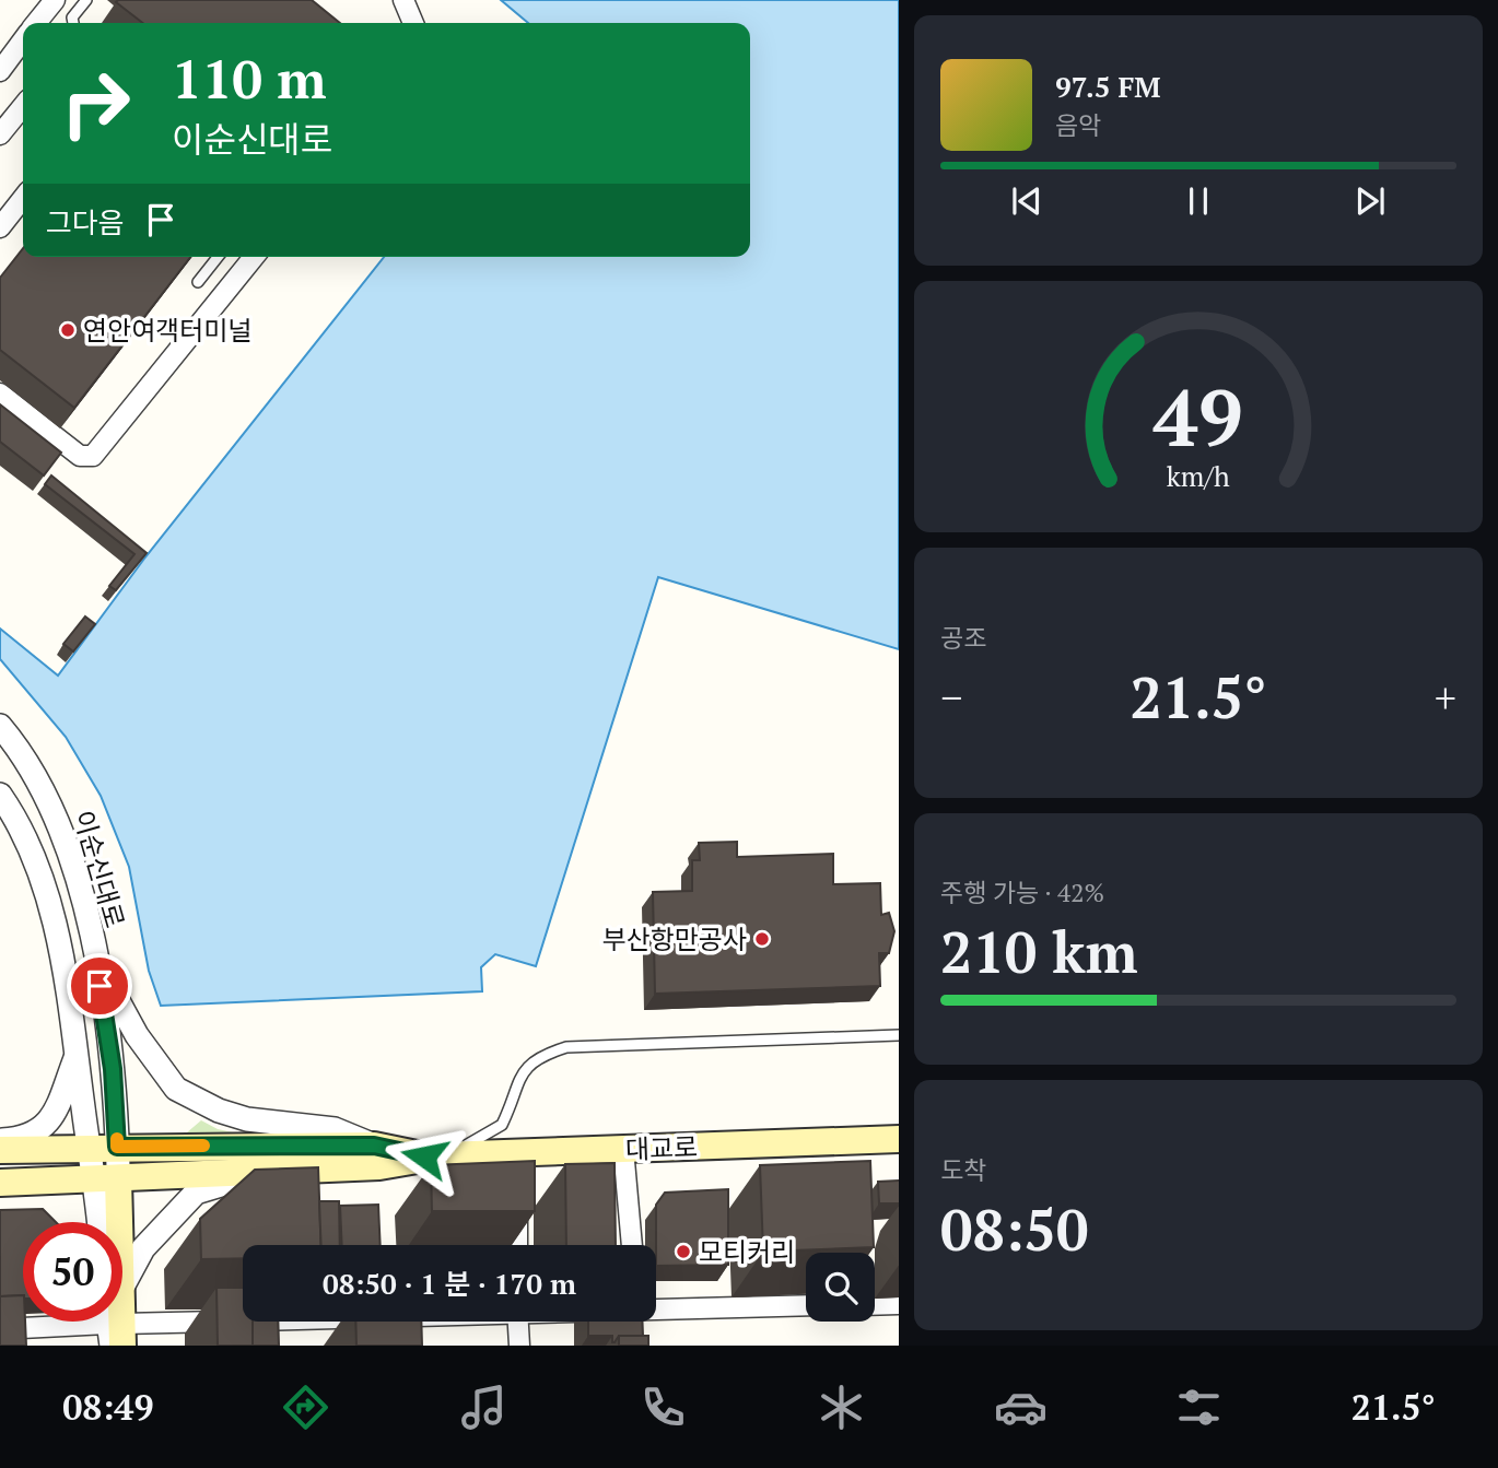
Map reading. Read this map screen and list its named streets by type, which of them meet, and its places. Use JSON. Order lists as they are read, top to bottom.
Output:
{
  "streets": {
    "main road": ["대교로"],
    "street": ["이순신대로"]
  },
  "crossings": [
    ["이순신대로", "대교로"]
  ],
  "places": ["연안여객터미널", "부산항만공사", "모티커리"],
  "page": {
    "turn": ["110 m", "이순신대로"],
    "song": ["97.5 FM", "음악"],
    "then": "그다음",
    "tile": [
      "공조",
      ["주행 가능 · 42%", "210 km"],
      ["도착", "08:50"]
    ],
    "heat": ["−", "21.5°", "+"],
    "limit": "50",
    "trip": "08:50 · 1 분 · 170 m",
    "tabs": ["08:49", "21.5°"],
    "gauge": ["49", "km/h"]
  }
}
